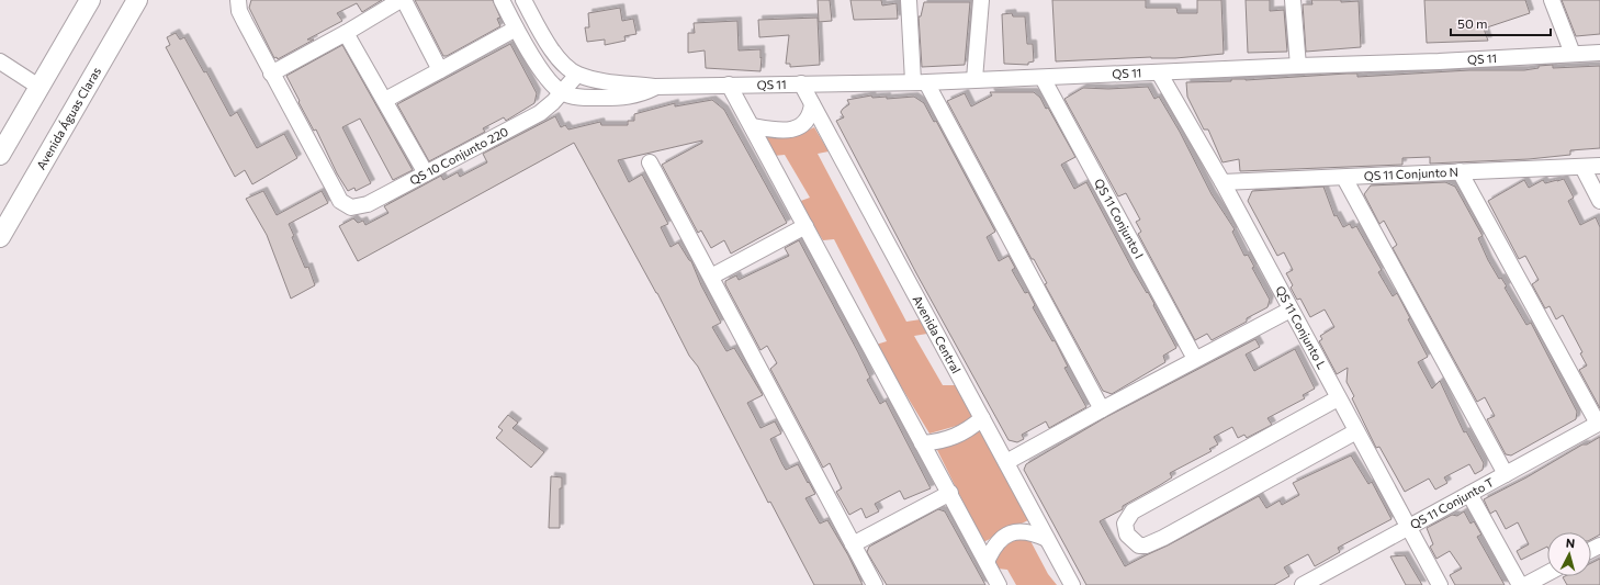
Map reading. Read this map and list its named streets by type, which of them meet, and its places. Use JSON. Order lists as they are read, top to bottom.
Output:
{
  "streets": {
    "main road": ["Avenida Águas Claras"],
    "street": [
      "QS 11",
      "QS 10 Conjunto 220",
      "QS 11 Conjunto N",
      "QS 11 Conjunto I",
      "QS 11 Conjunto L",
      "Avenida Central",
      "QS 11 Conjunto T"
    ]
  },
  "crossings": [
    ["QS 11", "QS 10 Conjunto 220"],
    ["QS 11", "QS 11 Conjunto I"],
    ["QS 11", "QS 11 Conjunto L"],
    ["QS 11", "Avenida Central"],
    ["QS 11 Conjunto N", "QS 11 Conjunto L"],
    ["QS 11 Conjunto L", "QS 11 Conjunto T"]
  ],
  "scale_bar": "50 m",
  "north": "top"
}
